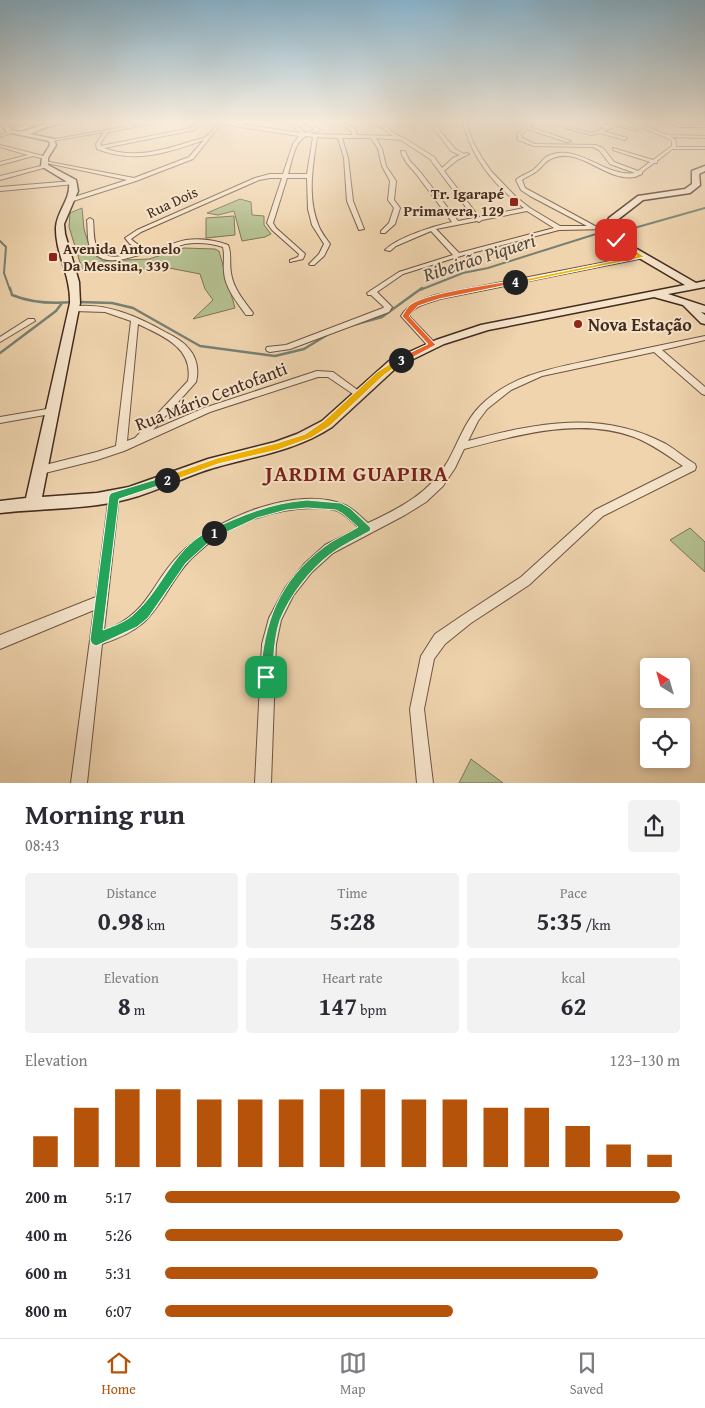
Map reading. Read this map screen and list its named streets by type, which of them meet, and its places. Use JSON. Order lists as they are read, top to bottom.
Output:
{
  "streets": {
    "street": ["Rua Dois", "Rua Mário Centofanti"]
  },
  "districts": ["JARDIM GUAPIRA"],
  "water": ["Ribeirão Piqueri"],
  "places": {
    "transit": ["Tr. Igarapé Primavera, 129", "Avenida Antonelo Da Messina, 339"],
    "other": ["Nova Estação"]
  },
  "north": "top left",
  "page": {
    "pins": [
      "4",
      "3",
      "2",
      "1"
    ],
    "heading": ["Morning run", "08:43"],
    "stats": [
      ["Distance", "0.98 km"],
      ["Time", "5:28"],
      ["Pace", "5:35 /km"],
      ["Elevation", "8 m"],
      ["Heart rate", "147 bpm"],
      ["kcal", "62"]
    ],
    "chart": ["Elevation", "123–130 m"],
    "list": [
      {
        "name": "200 m",
        "note": "5:17"
      },
      {
        "name": "400 m",
        "note": "5:26"
      },
      {
        "name": "600 m",
        "note": "5:31"
      },
      {
        "name": "800 m",
        "note": "6:07"
      }
    ],
    "tabs": ["Home", "Map", "Saved"]
  }
}
